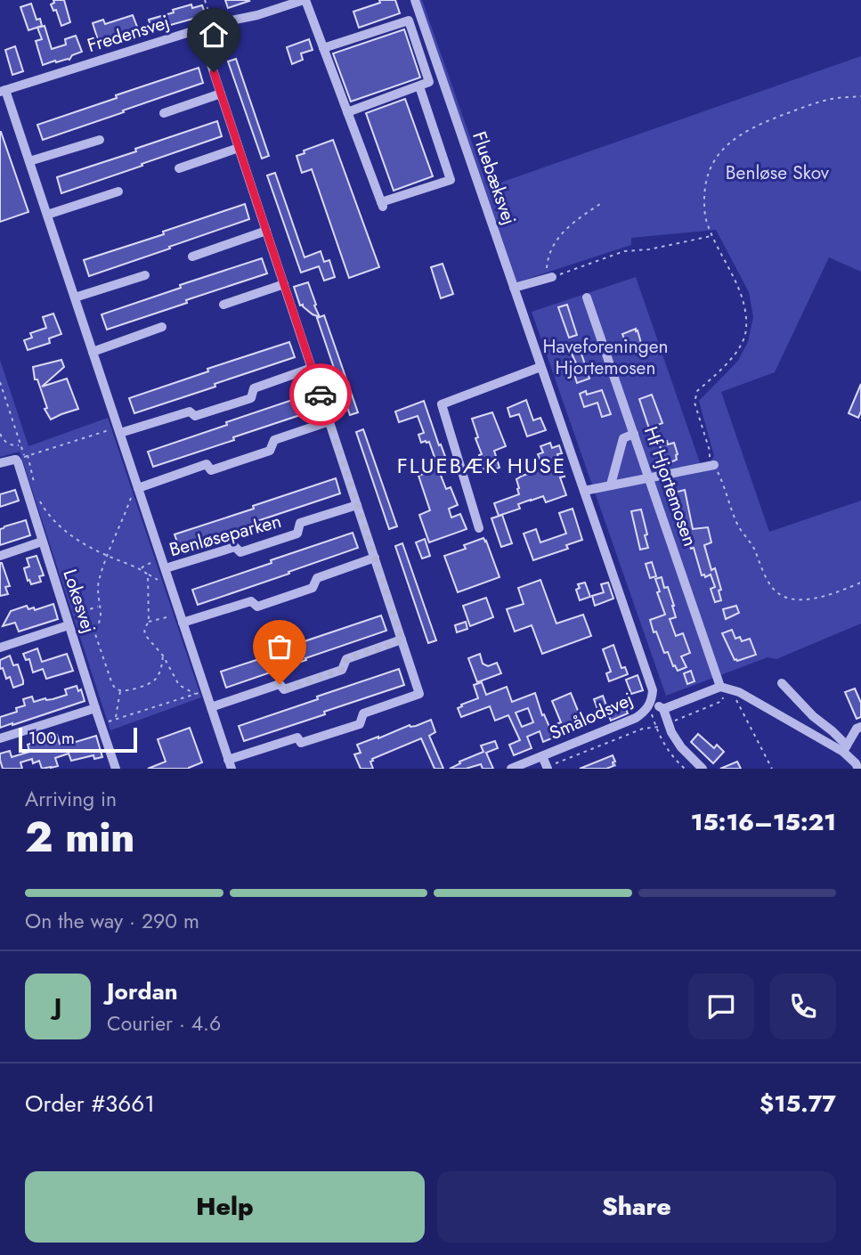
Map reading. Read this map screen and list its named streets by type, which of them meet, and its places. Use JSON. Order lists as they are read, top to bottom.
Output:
{
  "streets": {
    "street": [
      "Fredensvej",
      "Fluebæksvej",
      "Hf Hjortemosen",
      "Benløseparken",
      "Lokesvej",
      "Smålodsvej"
    ]
  },
  "crossings": [
    ["Fredensvej", "Benløseparken"],
    ["Fluebæksvej", "Smålodsvej"]
  ],
  "districts": ["FLUEBÆK HUSE"],
  "parks": ["Benløse Skov", "Haveforeningen Hjortemosen"],
  "scale_bar": "100 m",
  "page": {
    "scale": "100 m",
    "heading": ["2 min", "Arriving in", "15:16–15:21"],
    "panel": [
      "Jordan",
      "Courier · 4.6",
      "Order #3661",
      "$15.77"
    ],
    "bar": "On the way · 290 m",
    "round": "J",
    "buttons": ["Help", "Share"]
  }
}
